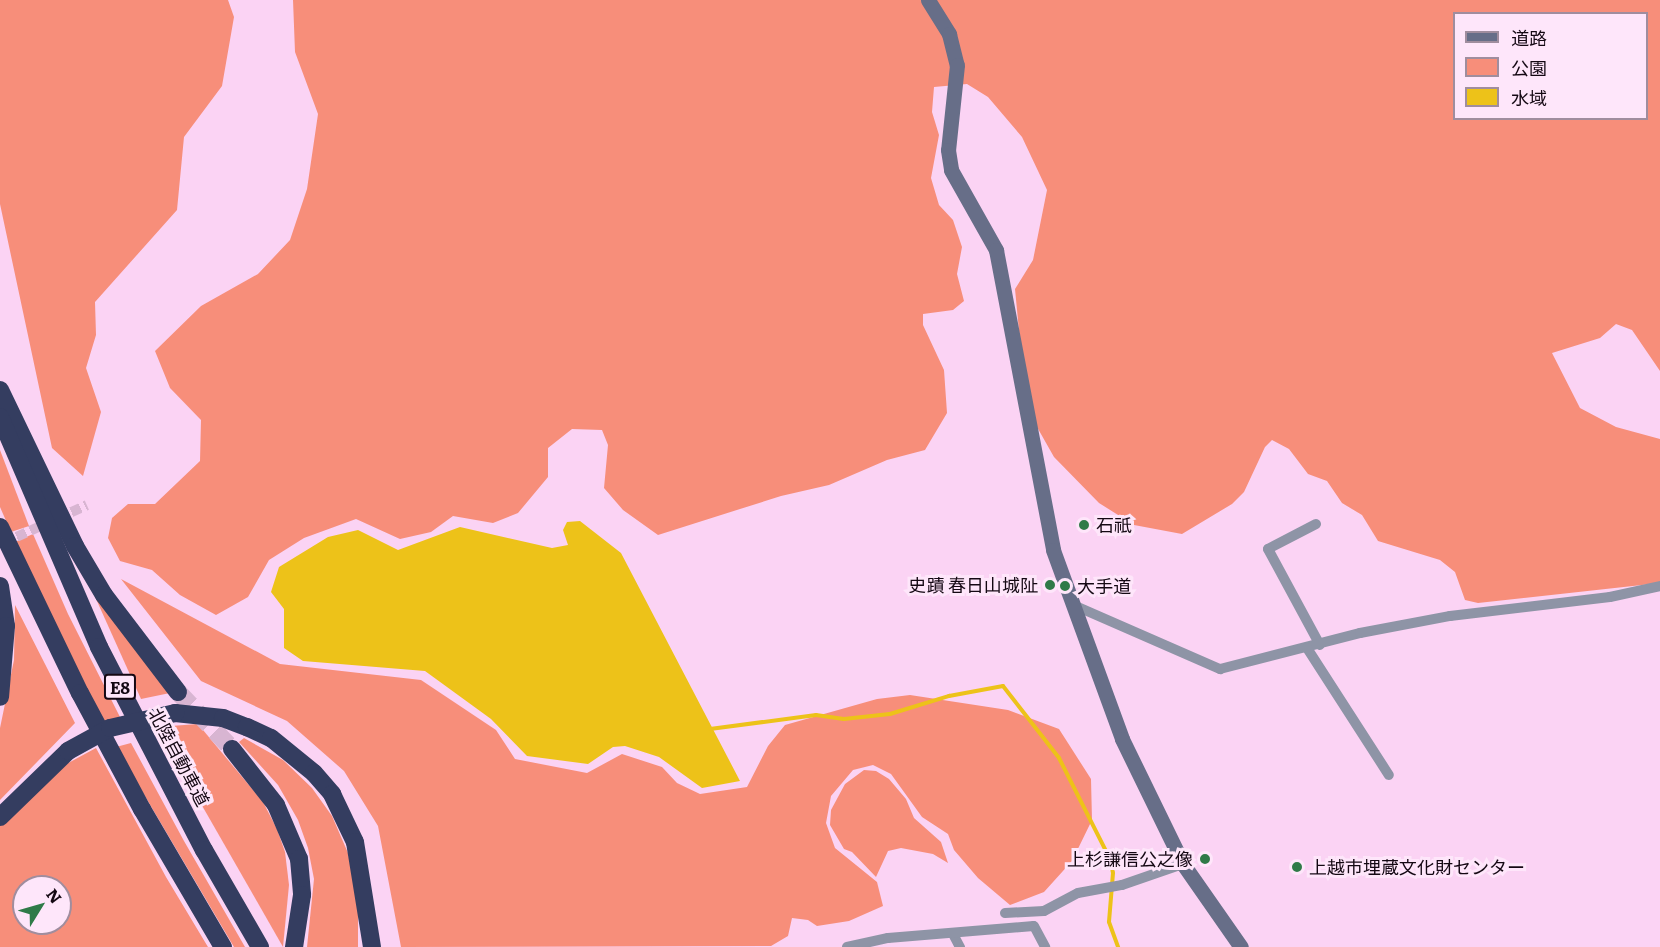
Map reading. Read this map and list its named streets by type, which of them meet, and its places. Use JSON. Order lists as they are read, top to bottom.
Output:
{
  "streets": {
    "highway": ["E8", "北陸自動車道"]
  },
  "places": [
    "石祇",
    "史蹟 春日山城阯",
    "大手道",
    "上杉謙信公之像",
    "上越市埋蔵文化財センター"
  ],
  "legend": ["道路", "公園", "水域"],
  "north": "top right"
}
